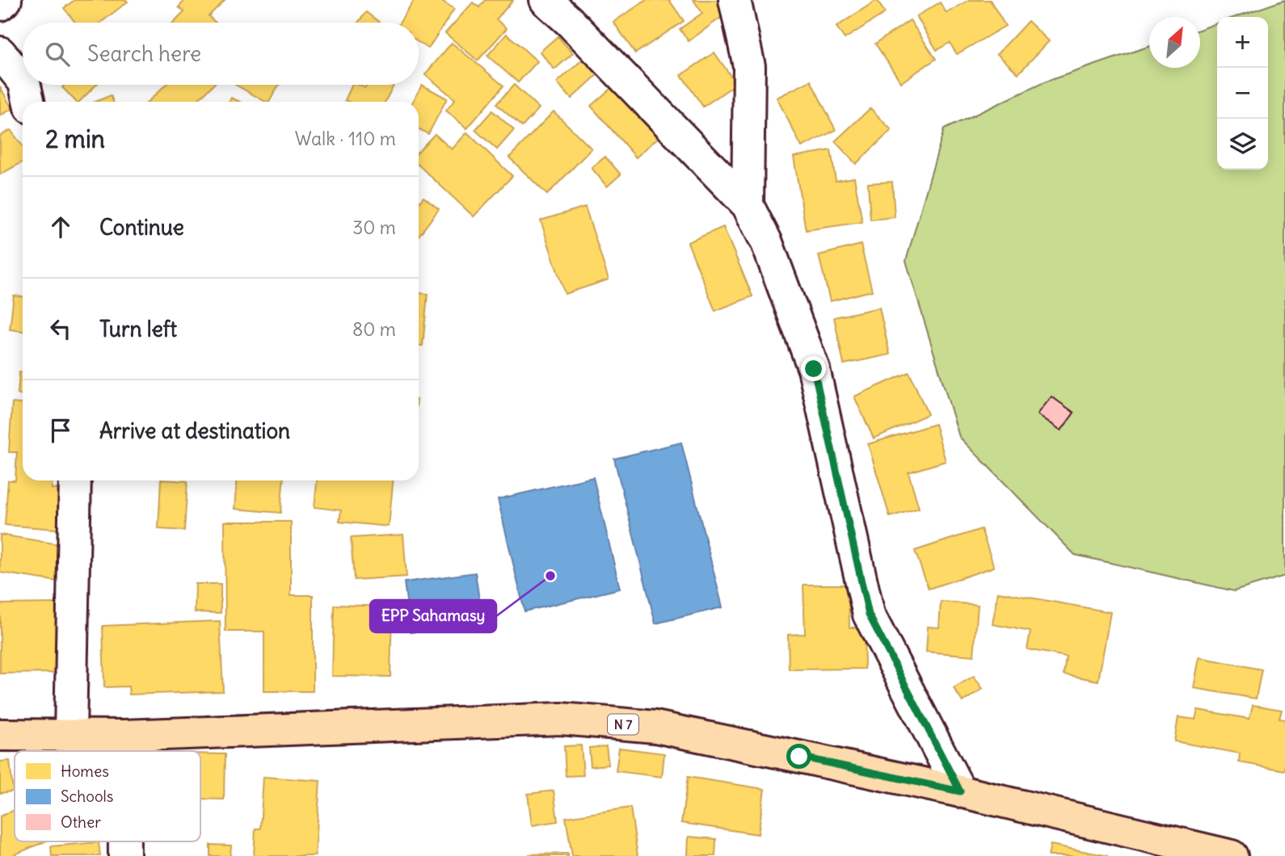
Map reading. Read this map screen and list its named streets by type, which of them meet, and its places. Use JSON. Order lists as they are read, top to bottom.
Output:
{
  "streets": {
    "main road": ["N 7"]
  },
  "places": ["EPP Sahamasy"],
  "legend": ["Homes", "Schools", "Other"],
  "north": "top right",
  "page": {
    "map_buttons": ["+", "−"],
    "search": "Search here",
    "heading": ["2 min", "Walk · 110 m"],
    "list": [
      ["Continue", "30 m"],
      ["Turn left", "80 m"],
      "Arrive at destination"
    ]
  }
}
